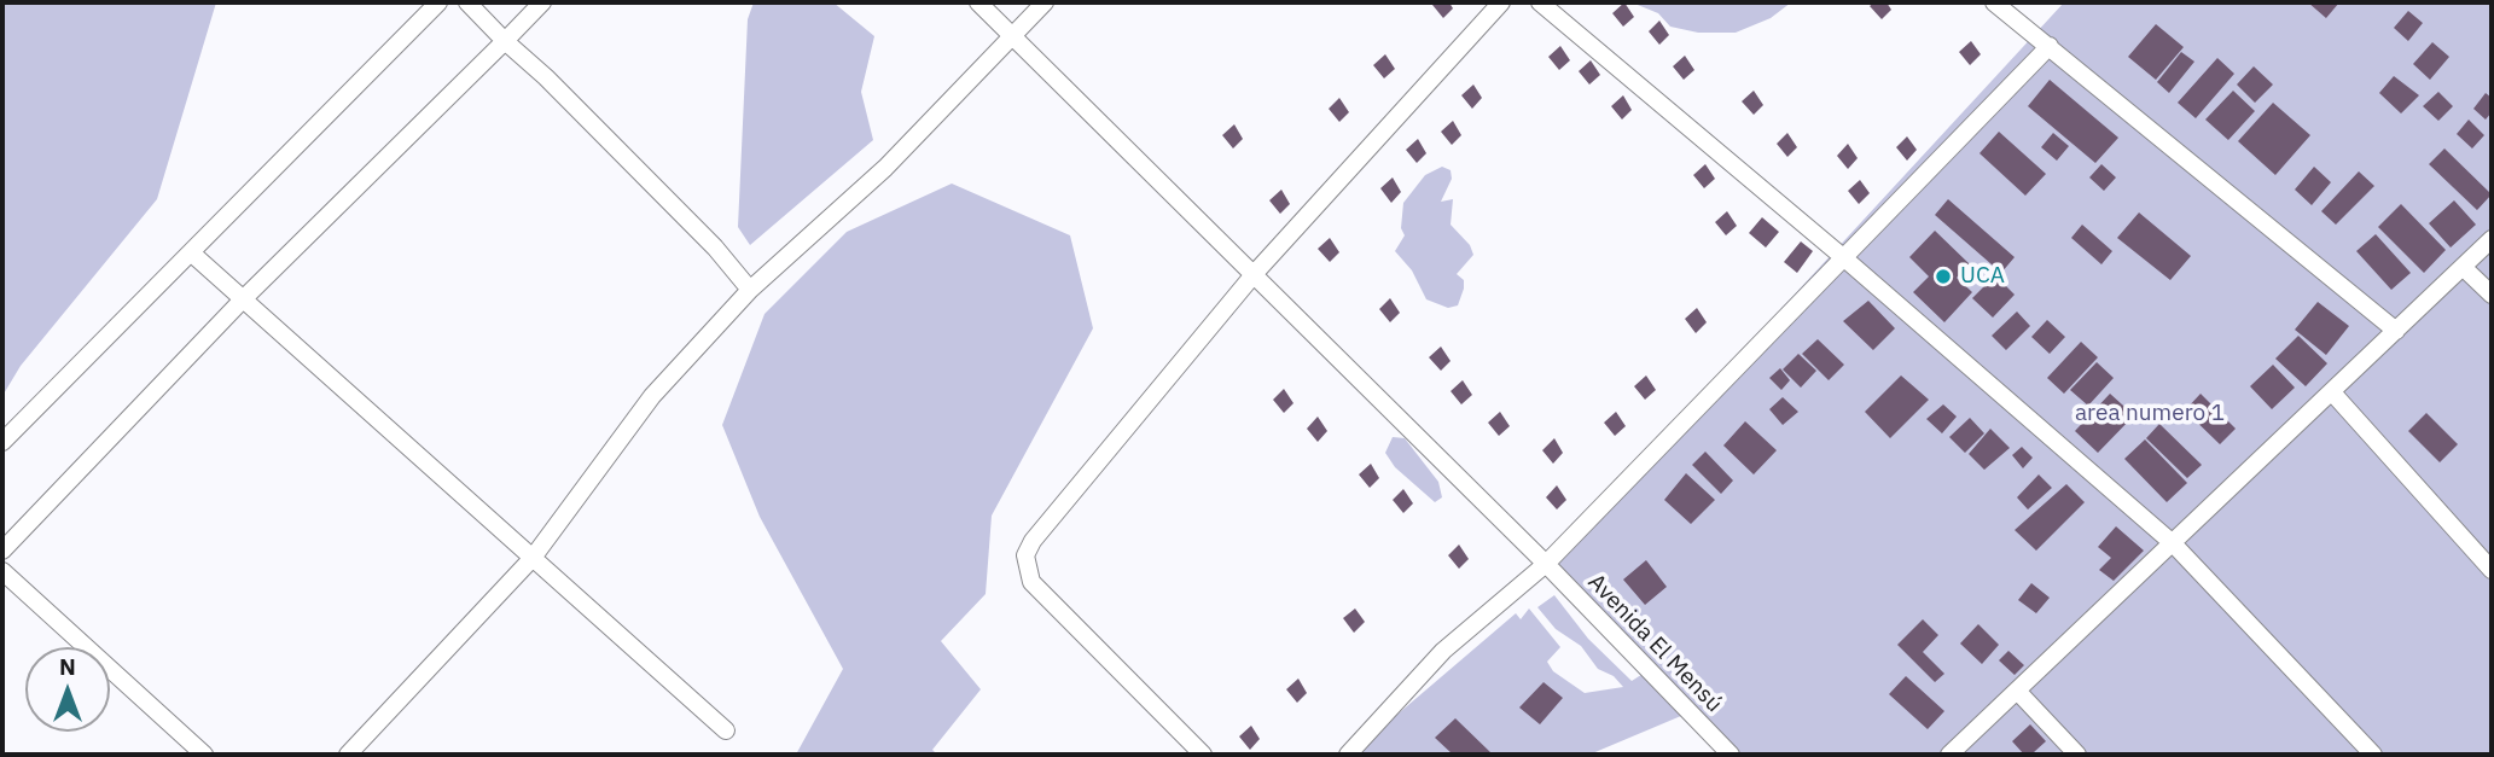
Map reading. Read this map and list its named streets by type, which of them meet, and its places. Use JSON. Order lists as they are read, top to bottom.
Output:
{
  "streets": {
    "street": ["Avenida El Mensú"]
  },
  "parks": ["area numero 1"],
  "places": ["UCA"],
  "north": "top"
}
